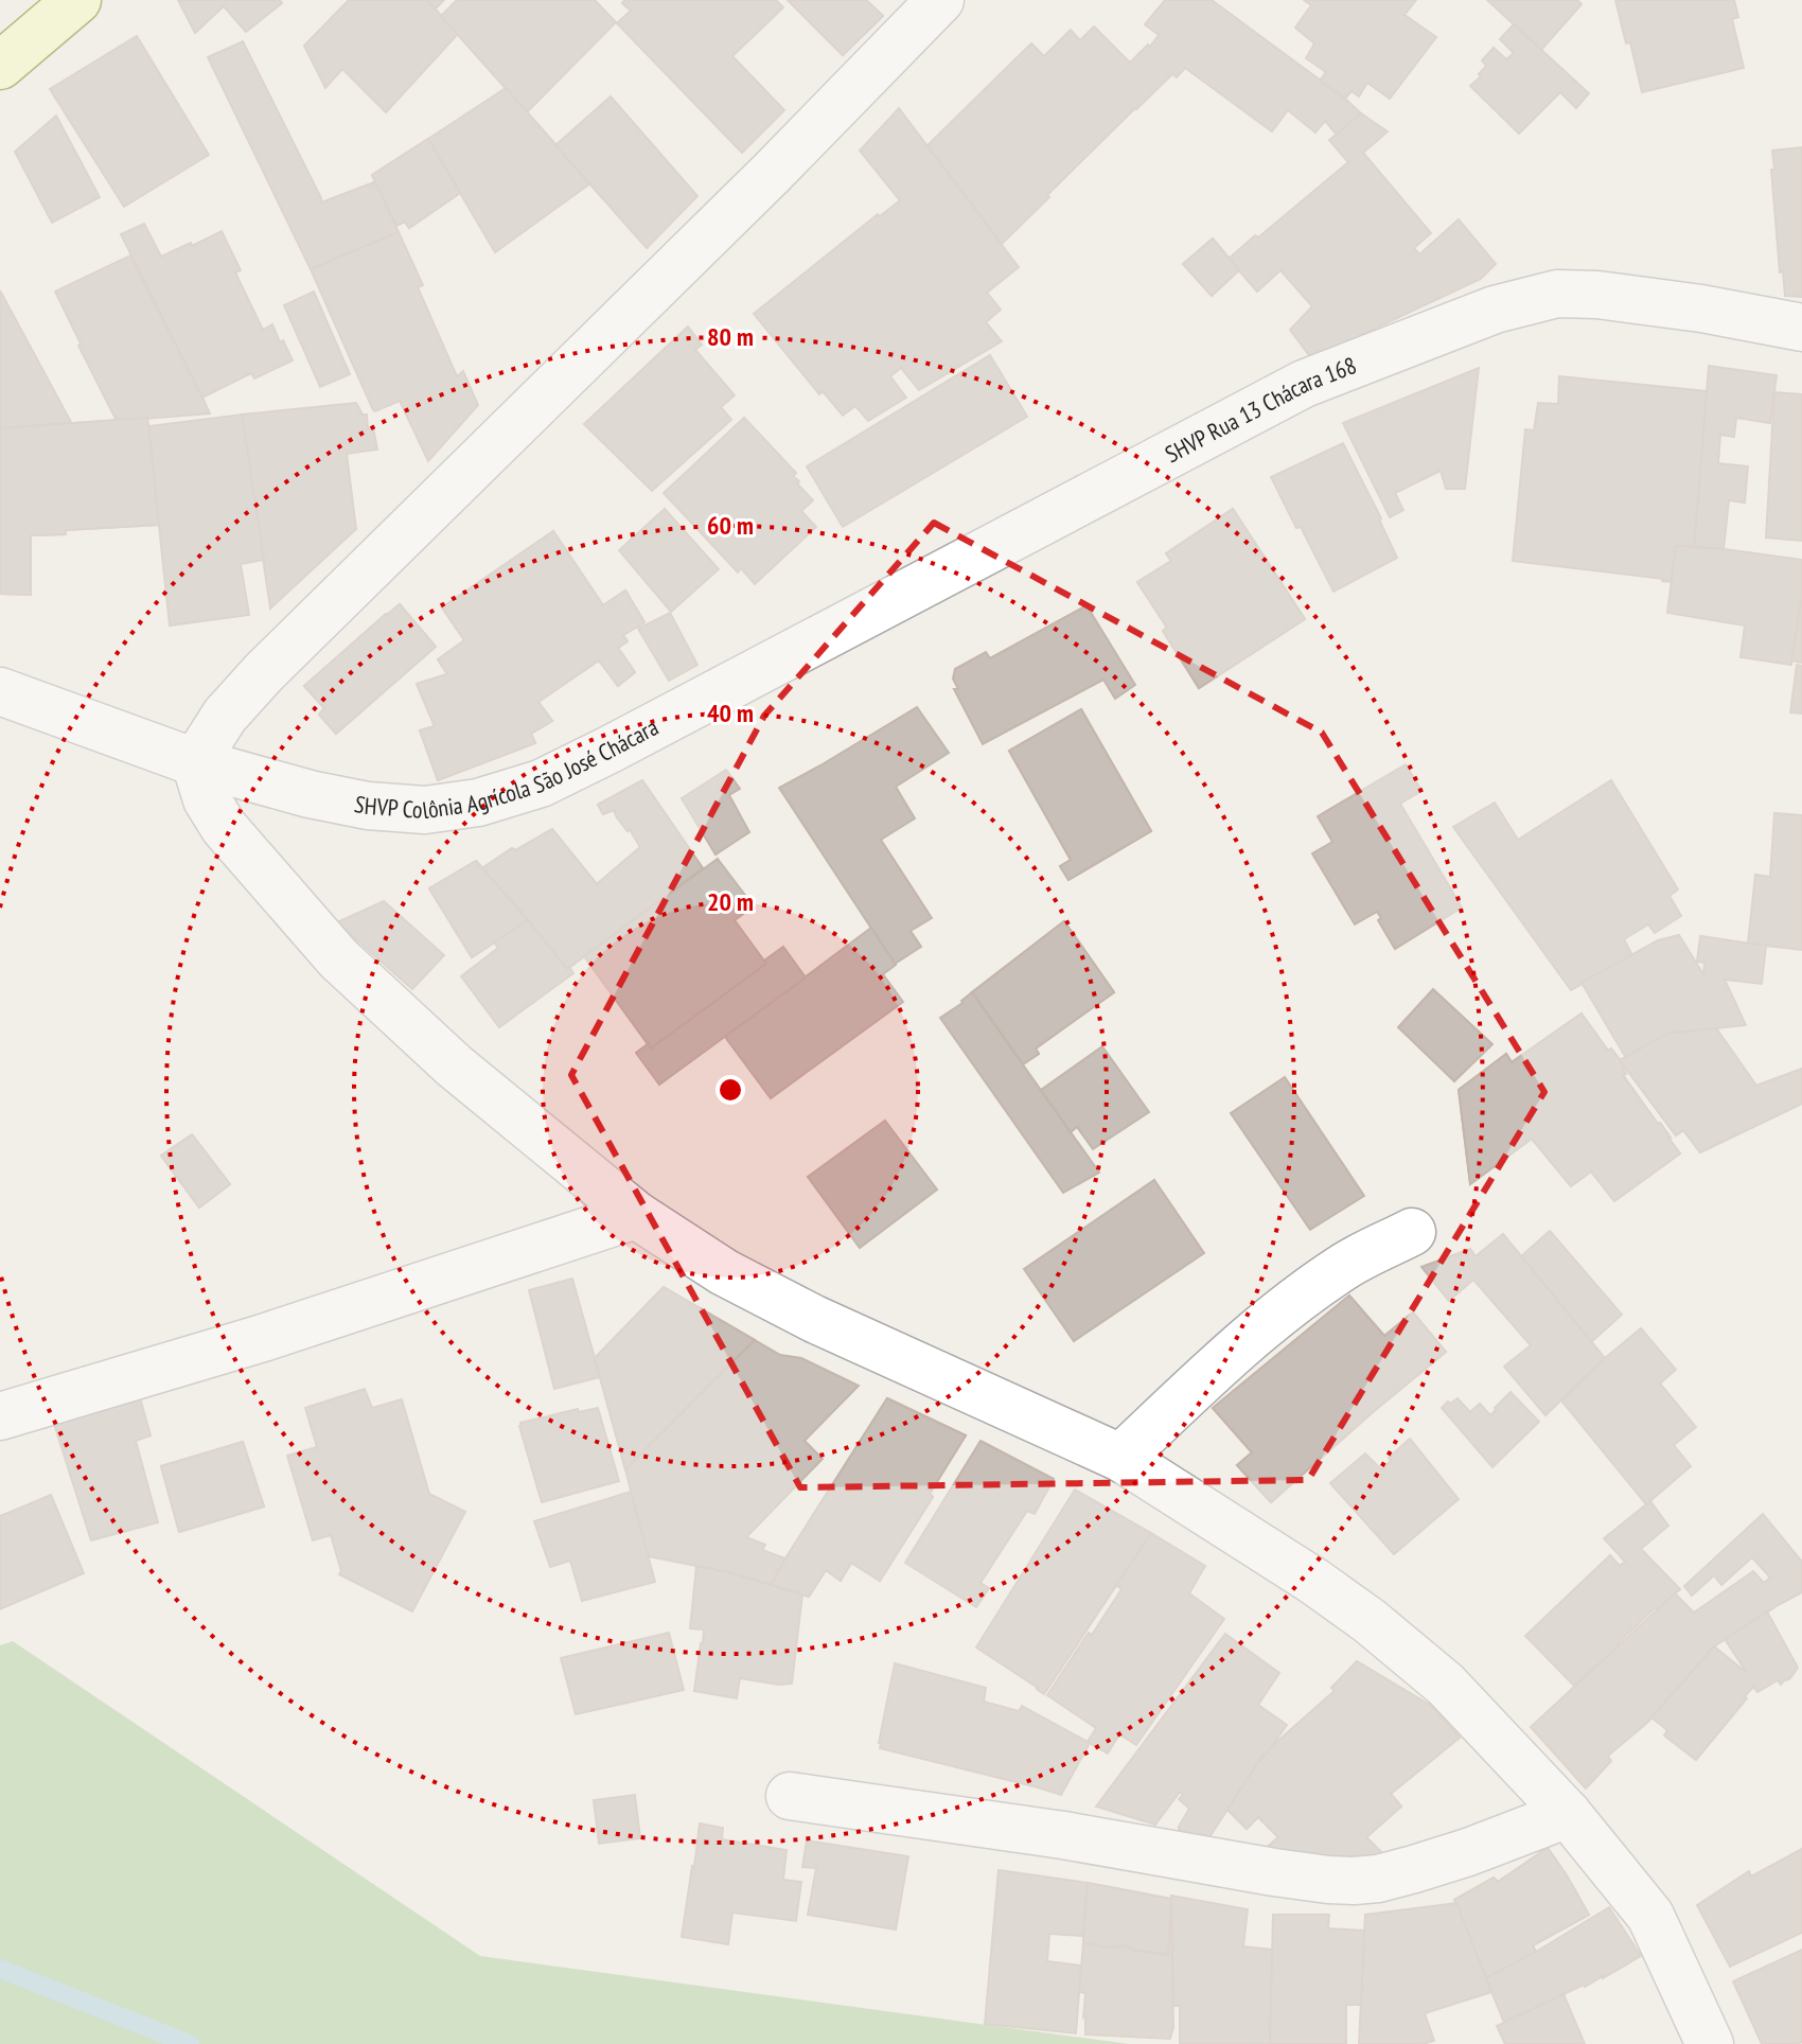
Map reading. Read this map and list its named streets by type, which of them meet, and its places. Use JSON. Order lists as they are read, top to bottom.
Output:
{
  "streets": {
    "street": ["SHVP Rua 13 Chácara 168", "SHVP Colônia Agrícola São José Chácara"]
  },
  "crossings": [
    ["SHVP Rua 13 Chácara 168", "SHVP Colônia Agrícola São José Chácara"]
  ],
  "rings": [
    "80 m",
    "60 m",
    "40 m",
    "20 m"
  ]
}
